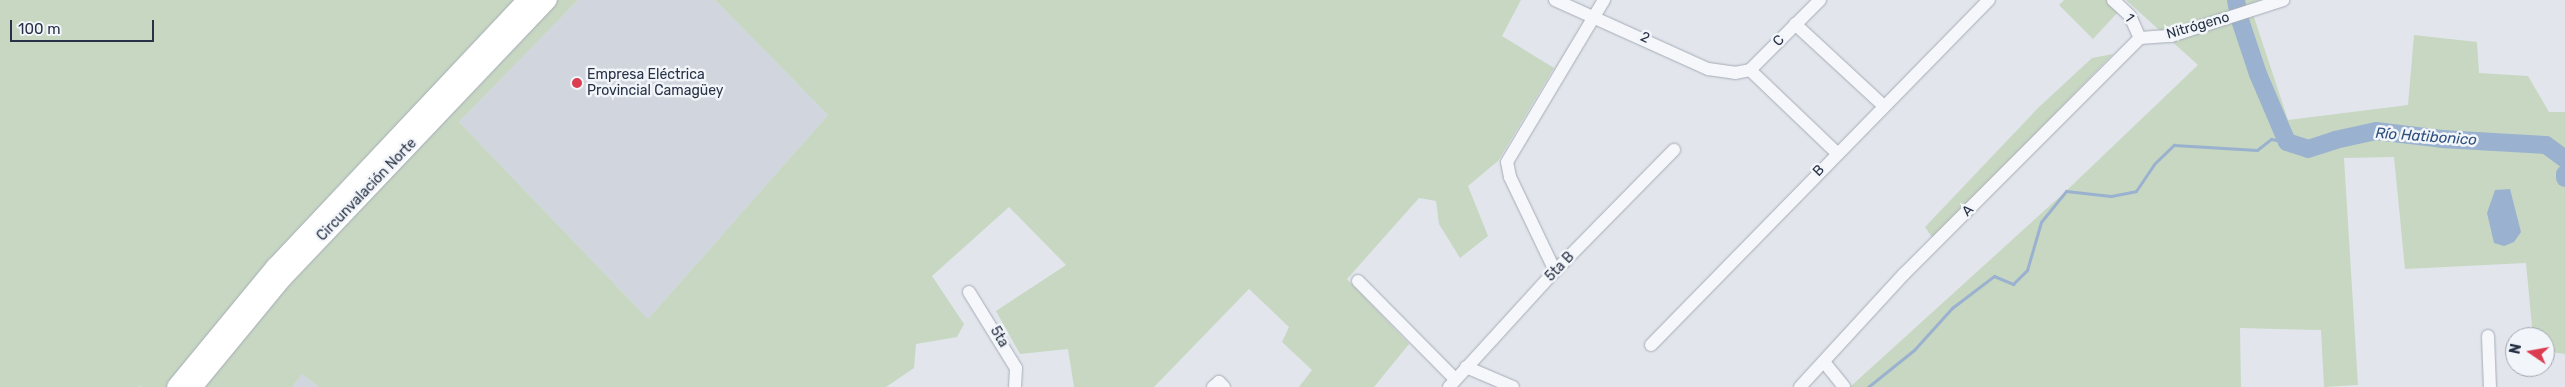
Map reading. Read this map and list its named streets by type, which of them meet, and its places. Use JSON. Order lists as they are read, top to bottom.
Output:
{
  "streets": {
    "highway": ["Circunvalación Norte"],
    "street": [
      "1",
      "Nitrógeno",
      "2",
      "C",
      "B",
      "A",
      "5ta B",
      "5ta"
    ]
  },
  "crossings": [
    ["1", "Nitrógeno"],
    ["1", "A"],
    ["Nitrógeno", "A"],
    ["2", "C"]
  ],
  "water": ["Río Hatibonico"],
  "places": ["Empresa Eléctrica Provincial Camagüey"],
  "scale_bar": "100 m",
  "north": "left"
}
